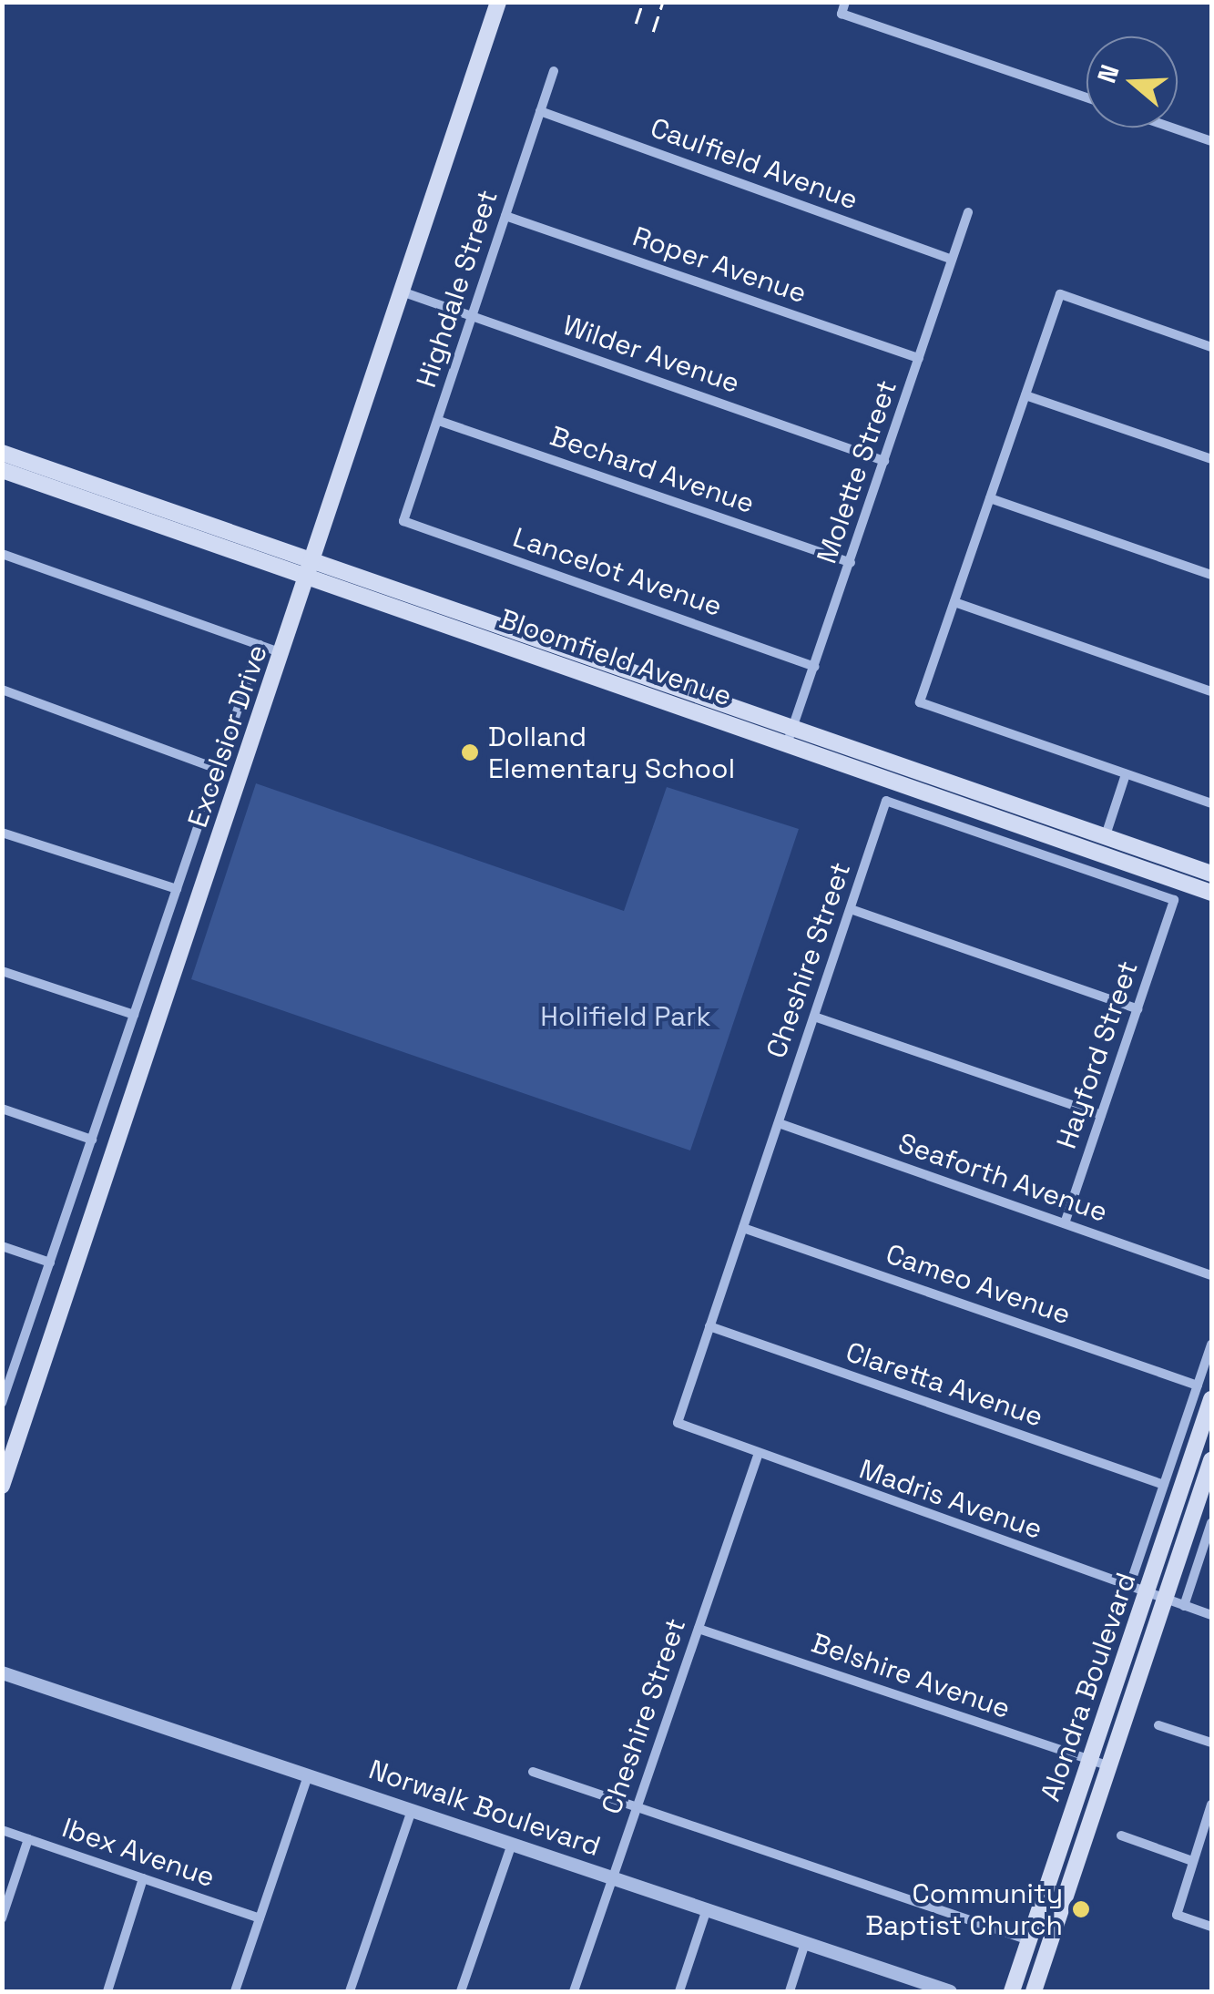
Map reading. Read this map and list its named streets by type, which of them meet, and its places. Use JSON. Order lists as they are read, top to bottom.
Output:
{
  "streets": {
    "main road": ["Bloomfield Avenue", "Excelsior Drive", "Alondra Boulevard"],
    "street": [
      "Caulfield Avenue",
      "Roper Avenue",
      "Highdale Street",
      "Wilder Avenue",
      "Bechard Avenue",
      "Molette Street",
      "Lancelot Avenue",
      "Cheshire Street",
      "Hayford Street",
      "Seaforth Avenue",
      "Cameo Avenue",
      "Claretta Avenue",
      "Madris Avenue",
      "Belshire Avenue",
      "Norwalk Boulevard",
      "Ibex Avenue"
    ]
  },
  "crossings": [
    ["Caulfield Avenue", "Highdale Street"],
    ["Caulfield Avenue", "Molette Street"],
    ["Roper Avenue", "Highdale Street"],
    ["Roper Avenue", "Molette Street"],
    ["Highdale Street", "Wilder Avenue"],
    ["Highdale Street", "Bechard Avenue"],
    ["Highdale Street", "Lancelot Avenue"],
    ["Wilder Avenue", "Molette Street"],
    ["Wilder Avenue", "Excelsior Drive"],
    ["Bechard Avenue", "Molette Street"],
    ["Molette Street", "Lancelot Avenue"],
    ["Molette Street", "Bloomfield Avenue"],
    ["Bloomfield Avenue", "Excelsior Drive"],
    ["Cheshire Street", "Hayford Street"],
    ["Cheshire Street", "Seaforth Avenue"],
    ["Cheshire Street", "Cameo Avenue"],
    ["Cheshire Street", "Claretta Avenue"],
    ["Cheshire Street", "Madris Avenue"],
    ["Cheshire Street", "Belshire Avenue"],
    ["Cheshire Street", "Norwalk Boulevard"],
    ["Hayford Street", "Seaforth Avenue"],
    ["Cameo Avenue", "Alondra Boulevard"],
    ["Claretta Avenue", "Alondra Boulevard"],
    ["Madris Avenue", "Alondra Boulevard"],
    ["Belshire Avenue", "Alondra Boulevard"]
  ],
  "parks": ["Holifield Park"],
  "places": ["Dolland Elementary School", "Community Baptist Church"],
  "north": "left"
}
